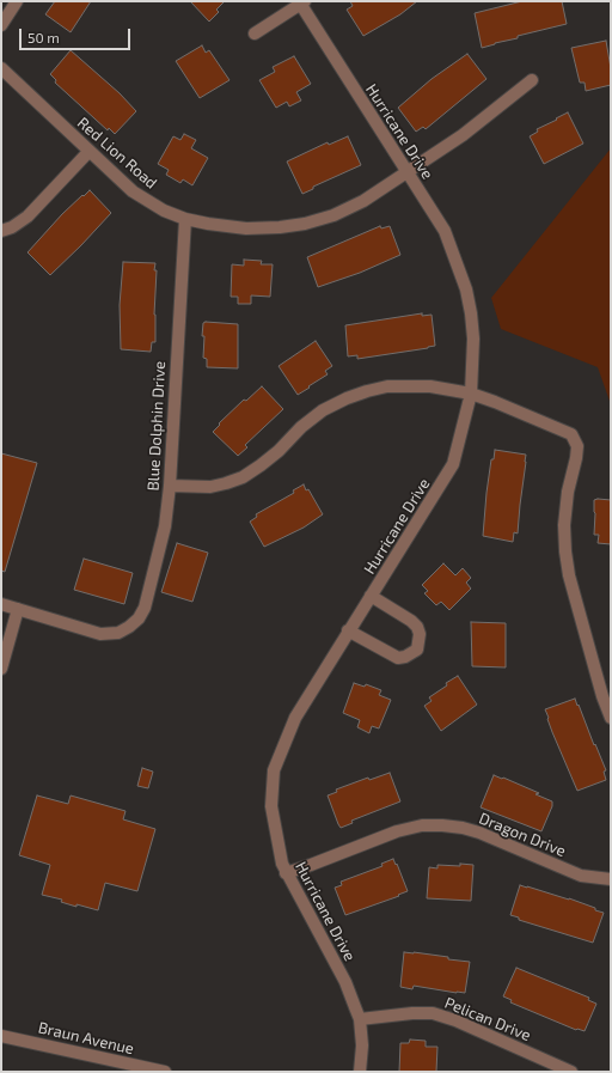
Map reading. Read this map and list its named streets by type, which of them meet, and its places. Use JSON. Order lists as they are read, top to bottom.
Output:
{
  "streets": {
    "street": [
      "Hurricane Drive",
      "Red Lion Road",
      "Blue Dolphin Drive",
      "Dragon Drive",
      "Pelican Drive",
      "Braun Avenue"
    ]
  },
  "crossings": [
    ["Hurricane Drive", "Red Lion Road"],
    ["Hurricane Drive", "Dragon Drive"],
    ["Hurricane Drive", "Pelican Drive"],
    ["Red Lion Road", "Blue Dolphin Drive"]
  ],
  "scale_bar": "50 m"
}
